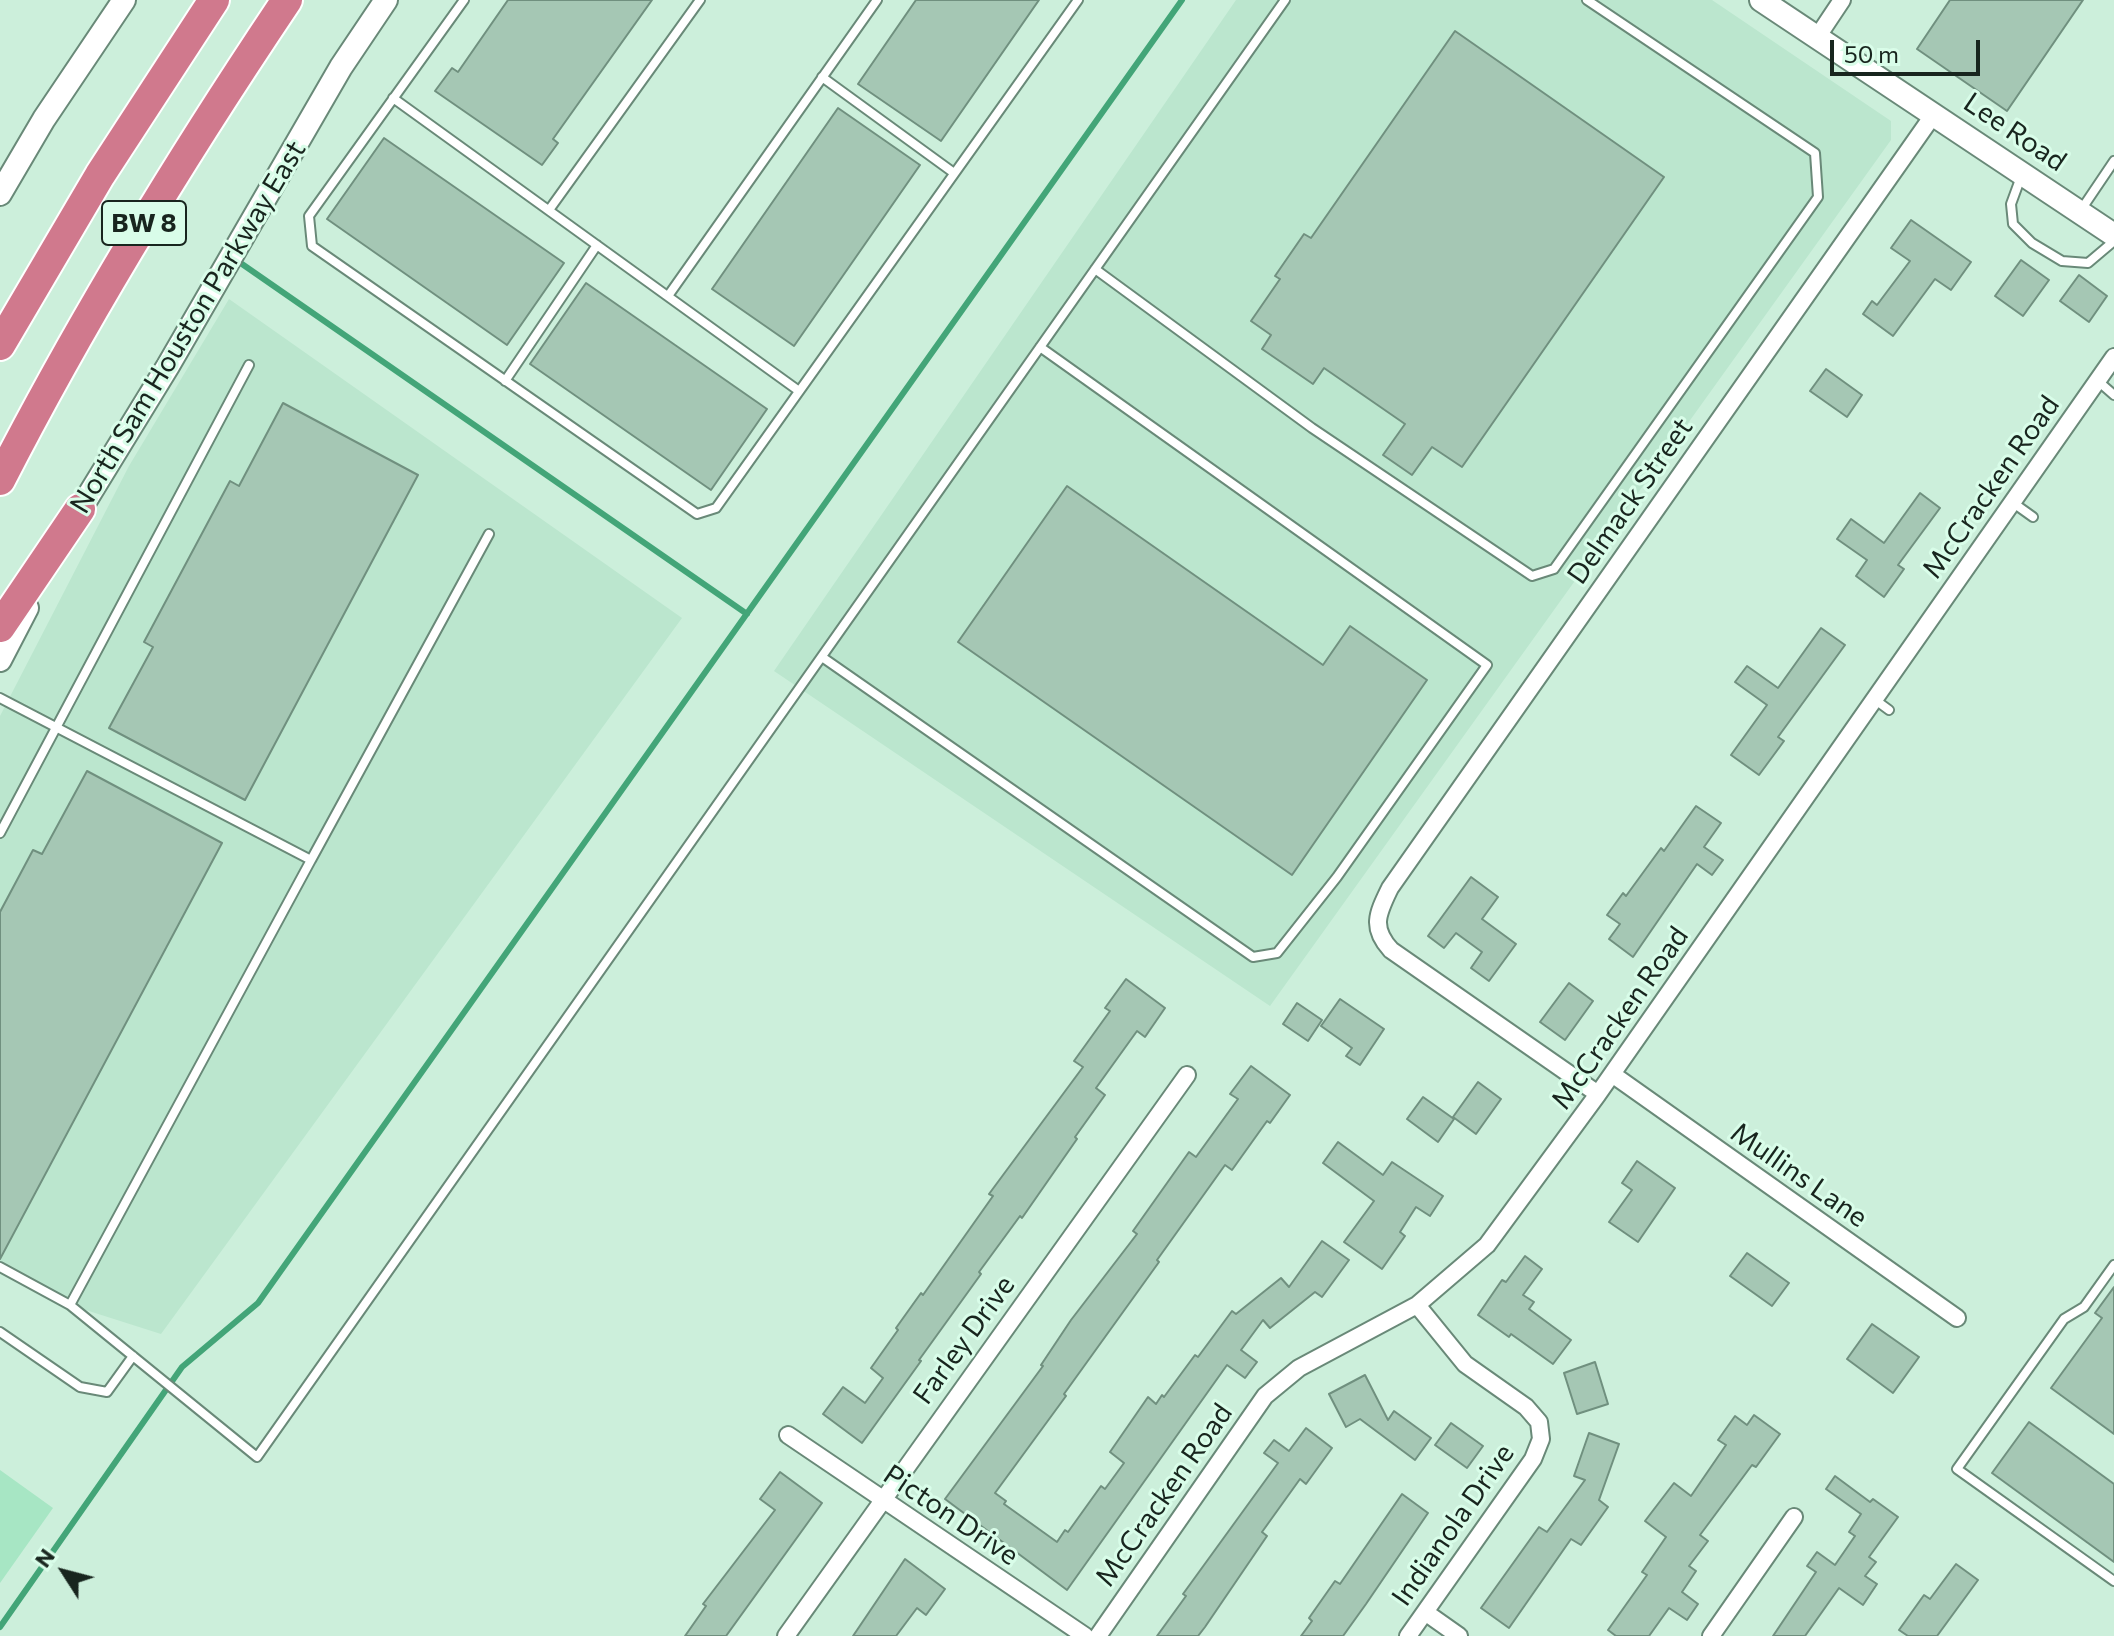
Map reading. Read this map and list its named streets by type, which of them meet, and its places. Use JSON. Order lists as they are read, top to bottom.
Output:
{
  "streets": {
    "highway": ["BW 8"],
    "main road": ["Lee Road", "North Sam Houston Parkway East"],
    "street": [
      "McCracken Road",
      "Delmack Street",
      "Mullins Lane",
      "Farley Drive",
      "Picton Drive",
      "Indianola Drive"
    ]
  },
  "crossings": [
    ["Lee Road", "Delmack Street"],
    ["McCracken Road", "Delmack Street"],
    ["McCracken Road", "Mullins Lane"],
    ["McCracken Road", "Indianola Drive"],
    ["Farley Drive", "Picton Drive"]
  ],
  "scale_bar": "50 m",
  "north": "top left"
}
